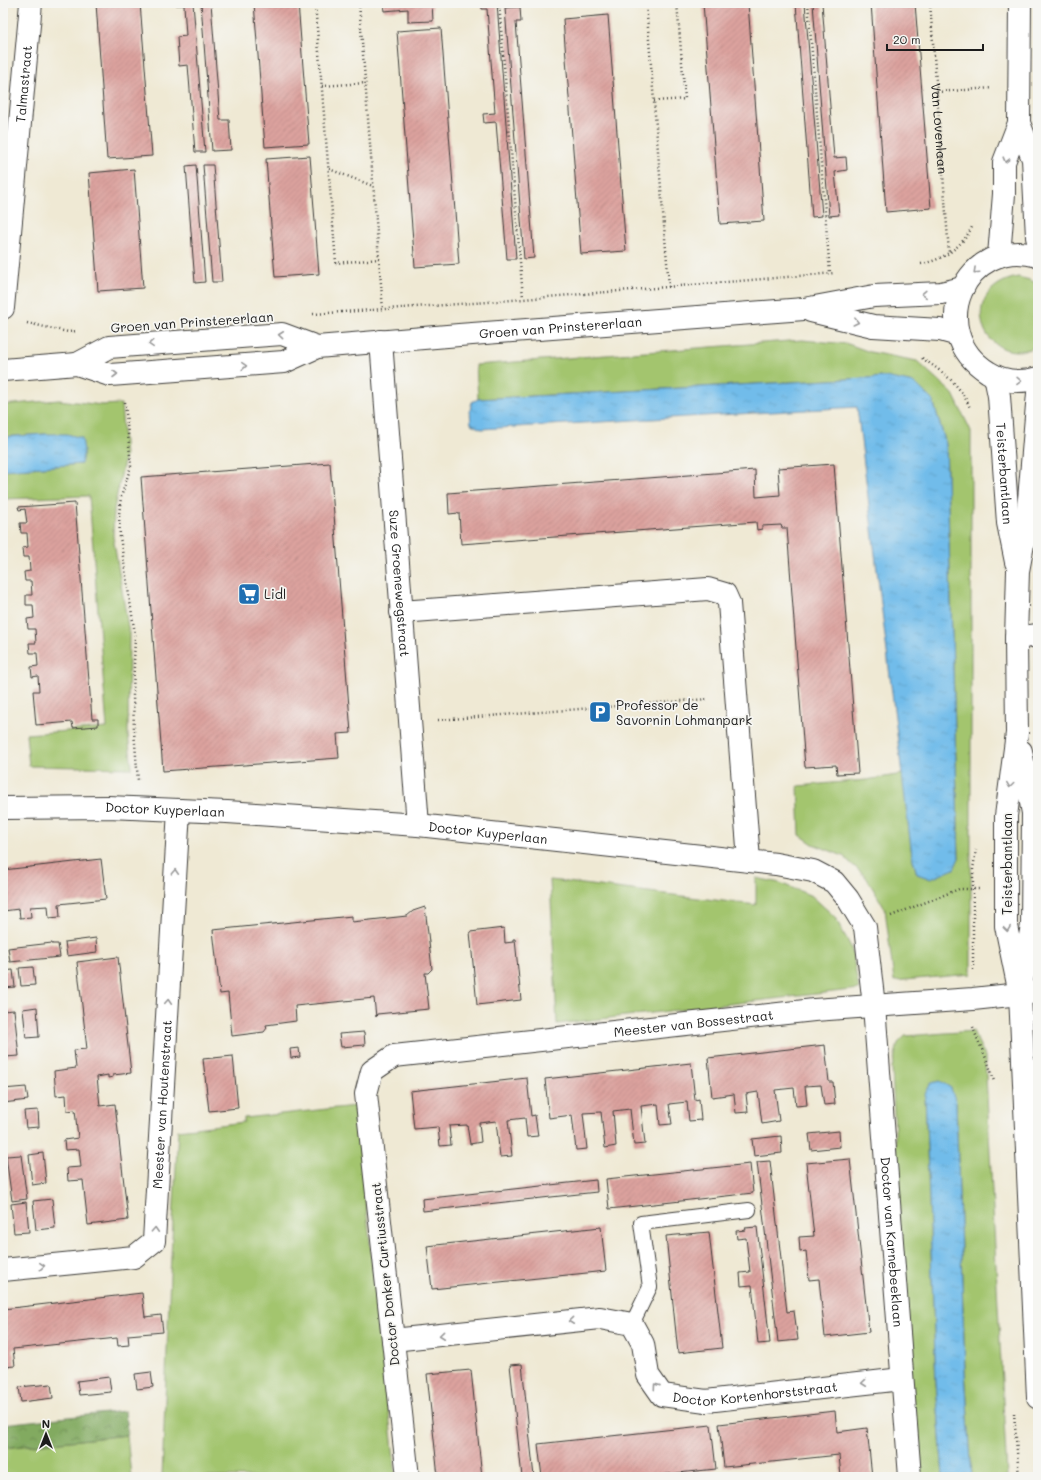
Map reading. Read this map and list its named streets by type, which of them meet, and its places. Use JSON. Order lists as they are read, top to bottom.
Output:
{
  "streets": {
    "street": [
      "Talmastraat",
      "Groen van Prinstererlaan",
      "Teisterbantlaan",
      "Suze Groenewegstraat",
      "Doctor Kuyperlaan",
      "Meester van Bossestraat",
      "Meester van Houtenstraat",
      "Doctor van Karnebeeklaan",
      "Doctor Donker Curtiusstraat",
      "Doctor Kortenhorststraat"
    ],
    "path": ["Van Lovenlaan"]
  },
  "crossings": [
    ["Groen van Prinstererlaan", "Suze Groenewegstraat"],
    ["Teisterbantlaan", "Meester van Bossestraat"],
    ["Suze Groenewegstraat", "Doctor Kuyperlaan"],
    ["Doctor Kuyperlaan", "Meester van Bossestraat"],
    ["Doctor Kuyperlaan", "Meester van Houtenstraat"],
    ["Doctor Kuyperlaan", "Doctor van Karnebeeklaan"],
    ["Meester van Bossestraat", "Doctor van Karnebeeklaan"],
    ["Meester van Bossestraat", "Doctor Donker Curtiusstraat"],
    ["Doctor van Karnebeeklaan", "Doctor Kortenhorststraat"]
  ],
  "one_way": ["Meester van Houtenstraat", "Doctor Kortenhorststraat"],
  "places": {
    "supermarket": ["Lidl"],
    "parking": ["Professor de Savornin Lohmanpark"]
  },
  "scale_bar": "20 m",
  "north": "top"
}
